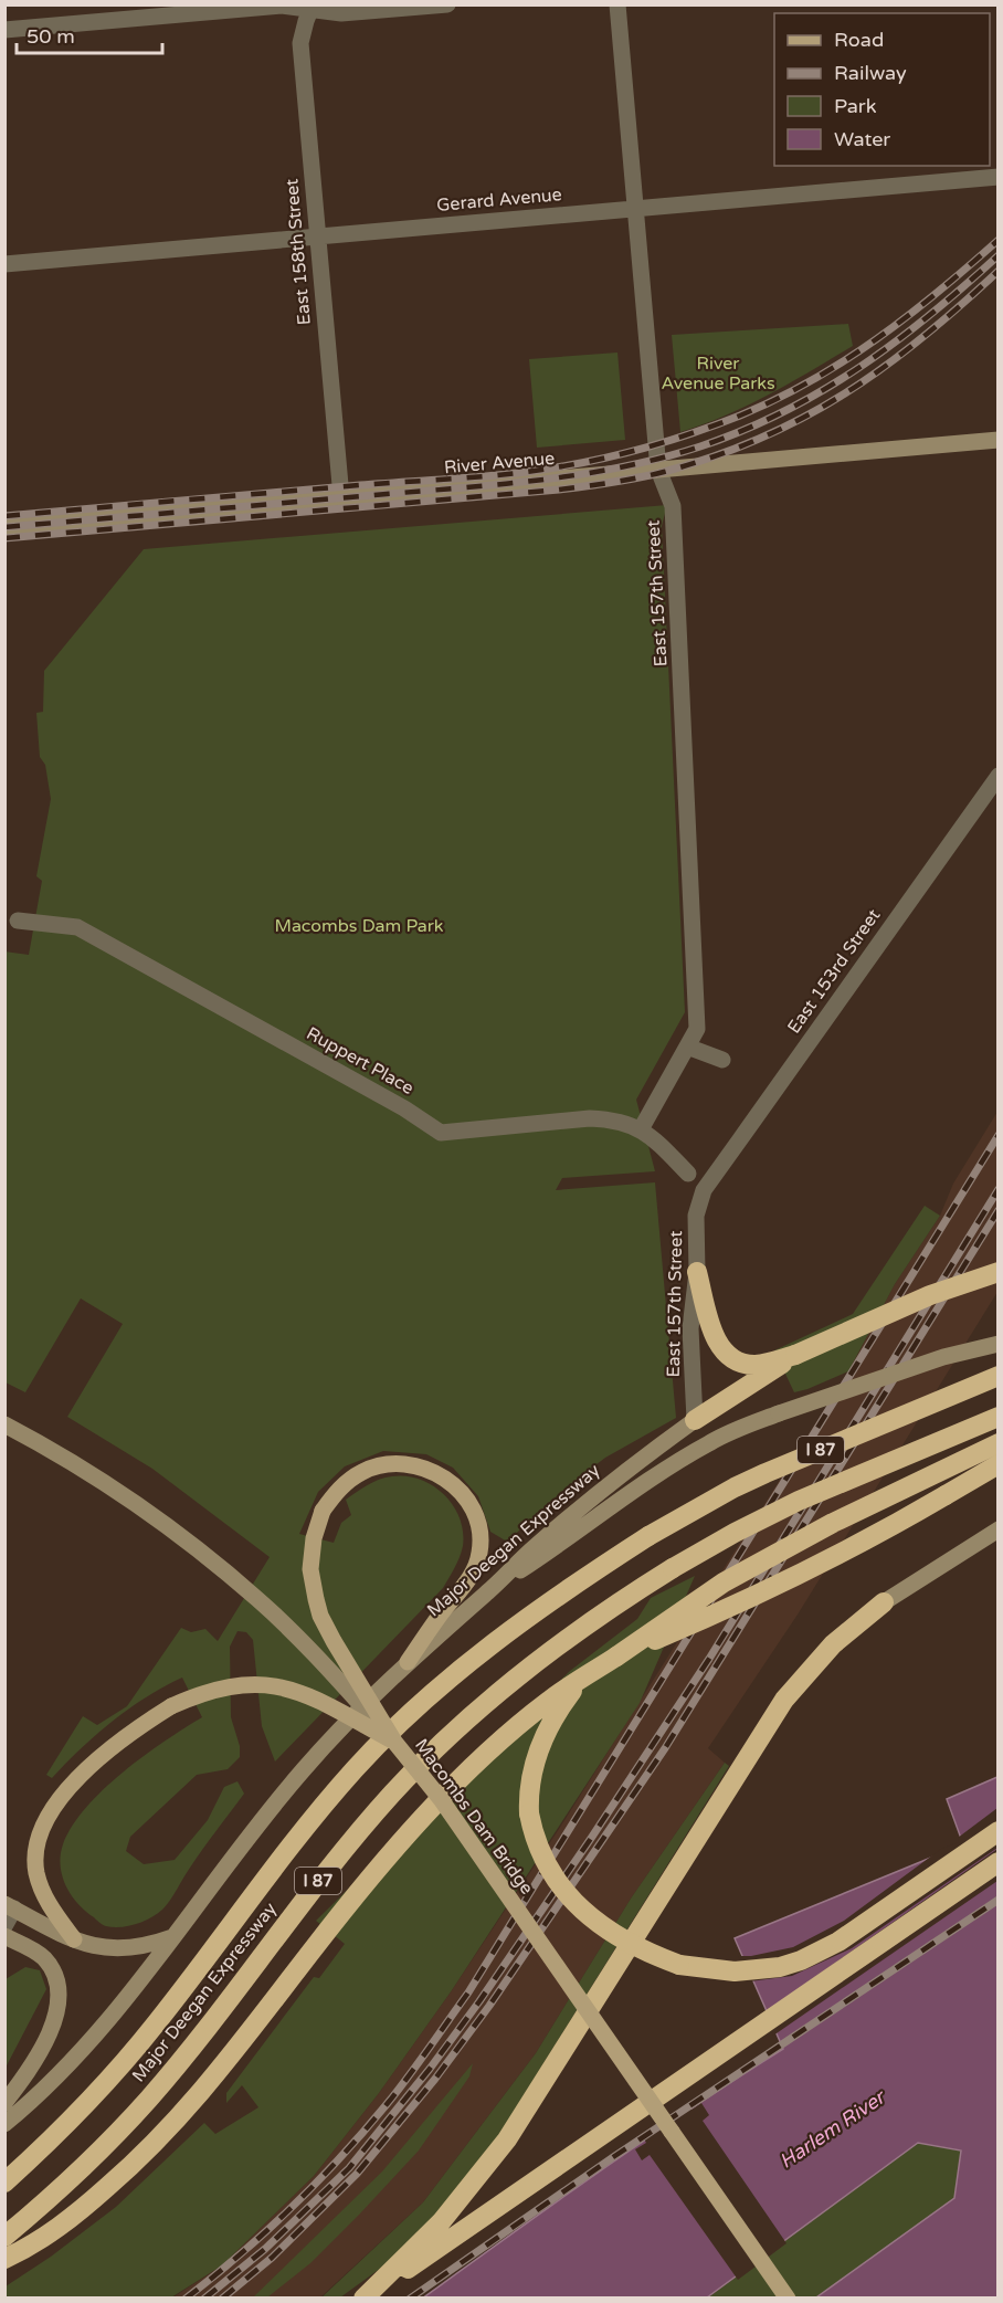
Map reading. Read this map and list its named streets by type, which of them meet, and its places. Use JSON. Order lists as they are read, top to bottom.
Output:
{
  "streets": {
    "highway": ["I 87", "Major Deegan Expressway"],
    "main road": ["River Avenue", "Macombs Dam Bridge"],
    "street": [
      "Gerard Avenue",
      "East 158th Street",
      "East 157th Street",
      "East 153rd Street",
      "Ruppert Place"
    ]
  },
  "crossings": [
    ["Gerard Avenue", "East 158th Street"],
    ["Gerard Avenue", "East 157th Street"],
    ["East 158th Street", "River Avenue"],
    ["River Avenue", "East 157th Street"],
    ["East 157th Street", "East 153rd Street"],
    ["East 157th Street", "Ruppert Place"],
    ["East 157th Street", "Major Deegan Expressway"]
  ],
  "water": ["Harlem River"],
  "parks": ["River Avenue Parks", "Macombs Dam Park"],
  "legend": [
    "Road",
    "Railway",
    "Park",
    "Water"
  ],
  "scale_bar": "50 m"
}
